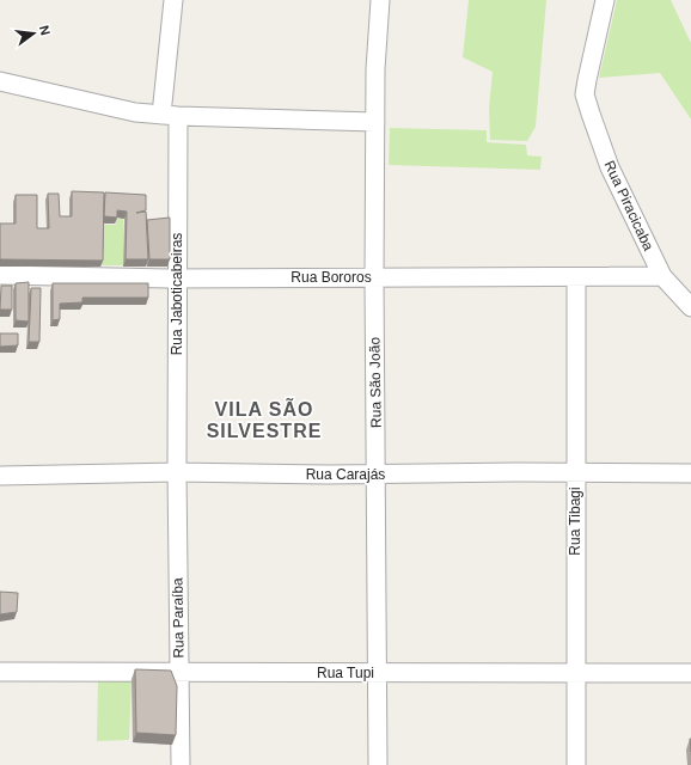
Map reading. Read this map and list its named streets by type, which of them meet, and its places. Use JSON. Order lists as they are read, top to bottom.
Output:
{
  "streets": {
    "street": [
      "Rua Piracicaba",
      "Rua Bororos",
      "Rua Jaboticabeiras",
      "Rua São João",
      "Rua Carajás",
      "Rua Tibagi",
      "Rua Paraíba",
      "Rua Tupi"
    ]
  },
  "crossings": [
    ["Rua Piracicaba", "Rua Bororos"],
    ["Rua Bororos", "Rua Jaboticabeiras"],
    ["Rua Bororos", "Rua São João"],
    ["Rua Bororos", "Rua Tibagi"],
    ["Rua Jaboticabeiras", "Rua Carajás"],
    ["Rua Jaboticabeiras", "Rua Paraíba"],
    ["Rua São João", "Rua Carajás"],
    ["Rua São João", "Rua Tupi"],
    ["Rua Carajás", "Rua Tibagi"],
    ["Rua Carajás", "Rua Paraíba"],
    ["Rua Tibagi", "Rua Tupi"],
    ["Rua Paraíba", "Rua Tupi"]
  ],
  "districts": ["VILA SÃO SILVESTRE"],
  "north": "right"
}
